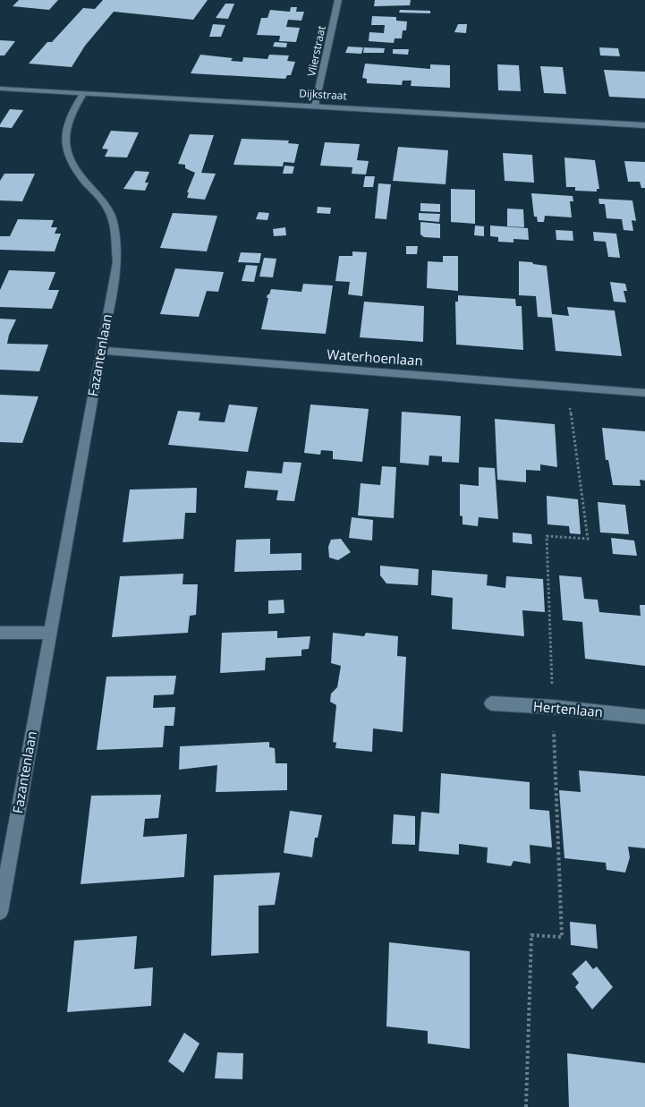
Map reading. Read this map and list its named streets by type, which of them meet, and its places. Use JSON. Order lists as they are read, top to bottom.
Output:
{
  "streets": {
    "street": [
      "Vlierstraat",
      "Dijkstraat",
      "Fazantenlaan",
      "Waterhoenlaan",
      "Hertenlaan"
    ]
  },
  "crossings": [
    ["Vlierstraat", "Dijkstraat"],
    ["Dijkstraat", "Fazantenlaan"],
    ["Fazantenlaan", "Waterhoenlaan"]
  ]
}
